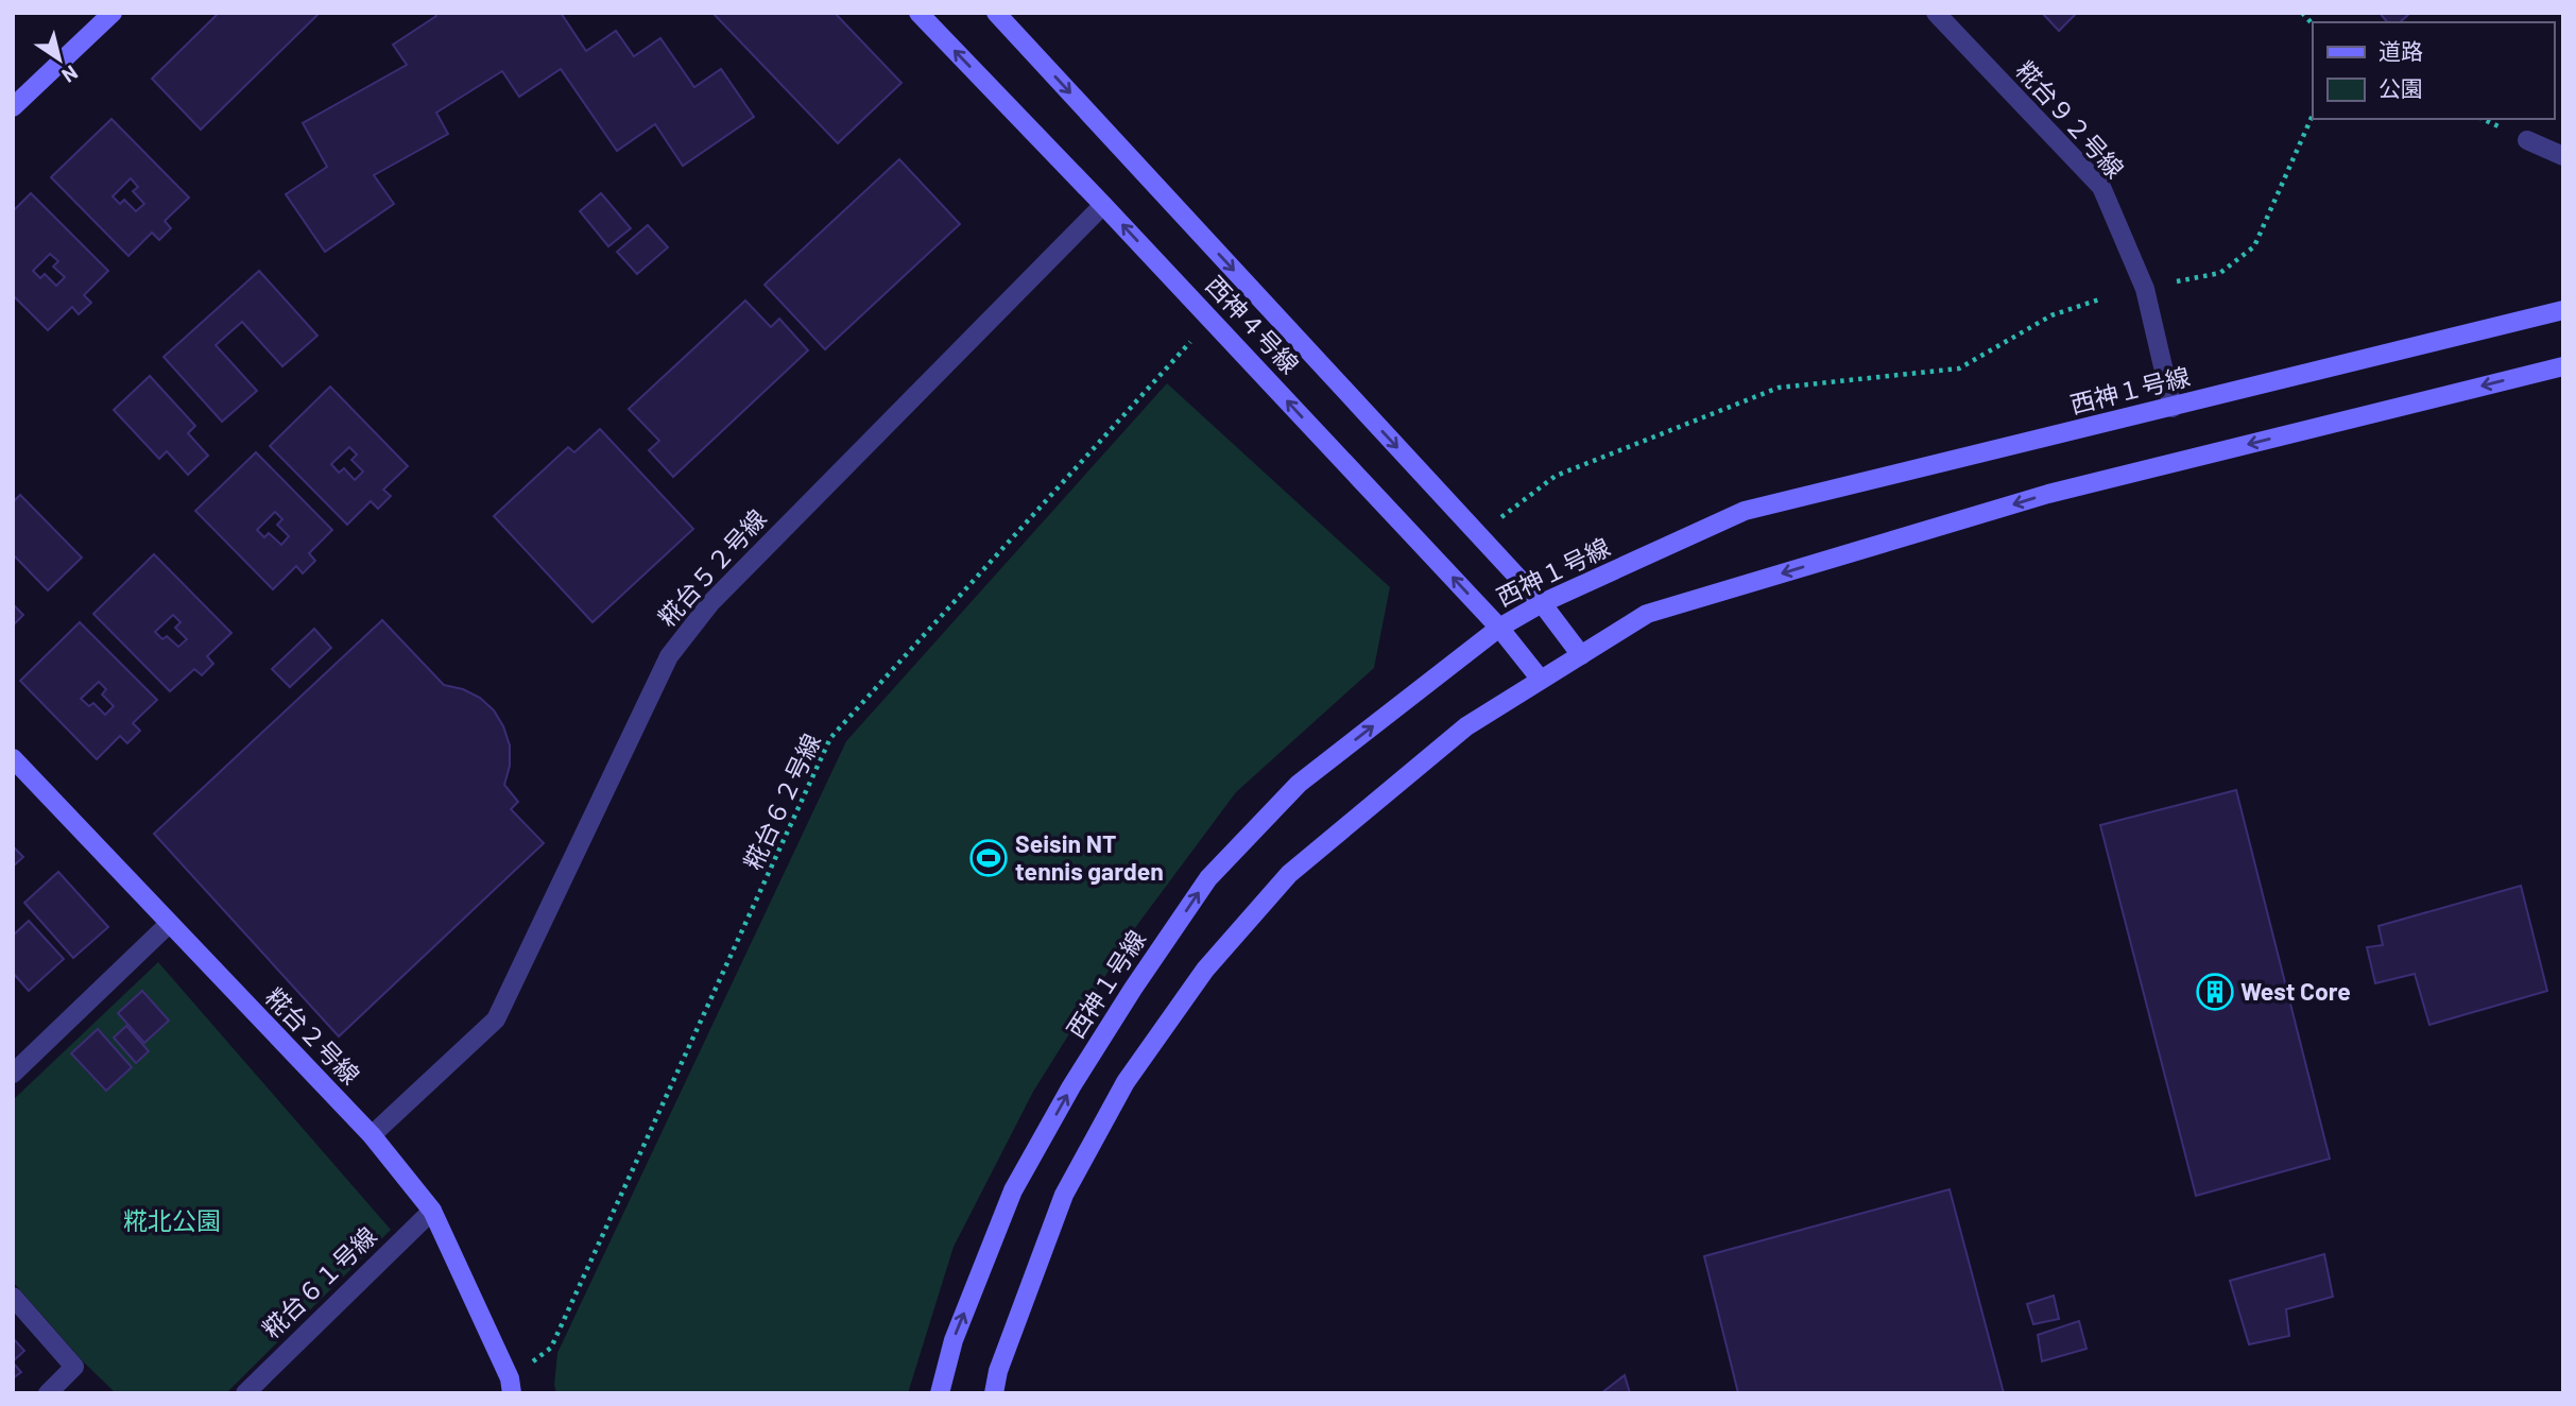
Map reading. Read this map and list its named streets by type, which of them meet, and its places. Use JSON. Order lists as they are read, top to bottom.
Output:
{
  "streets": {
    "street": [
      "糀台９２号線",
      "西神４号線",
      "西神１号線",
      "糀台５２号線",
      "糀台２号線",
      "糀台６１号線"
    ],
    "path": ["糀台６２号線"]
  },
  "crossings": [
    ["糀台９２号線", "西神１号線"],
    ["西神４号線", "西神１号線"],
    ["西神４号線", "糀台５２号線"],
    ["西神４号線", "糀台６２号線"],
    ["糀台５２号線", "糀台２号線"],
    ["糀台６２号線", "糀台２号線"],
    ["糀台２号線", "糀台６１号線"]
  ],
  "parks": ["糀北公園"],
  "places": {
    "sports": ["Seisin NT tennis garden"],
    "building": ["West Core"]
  },
  "legend": ["道路", "公園"],
  "north": "bottom right"
}
